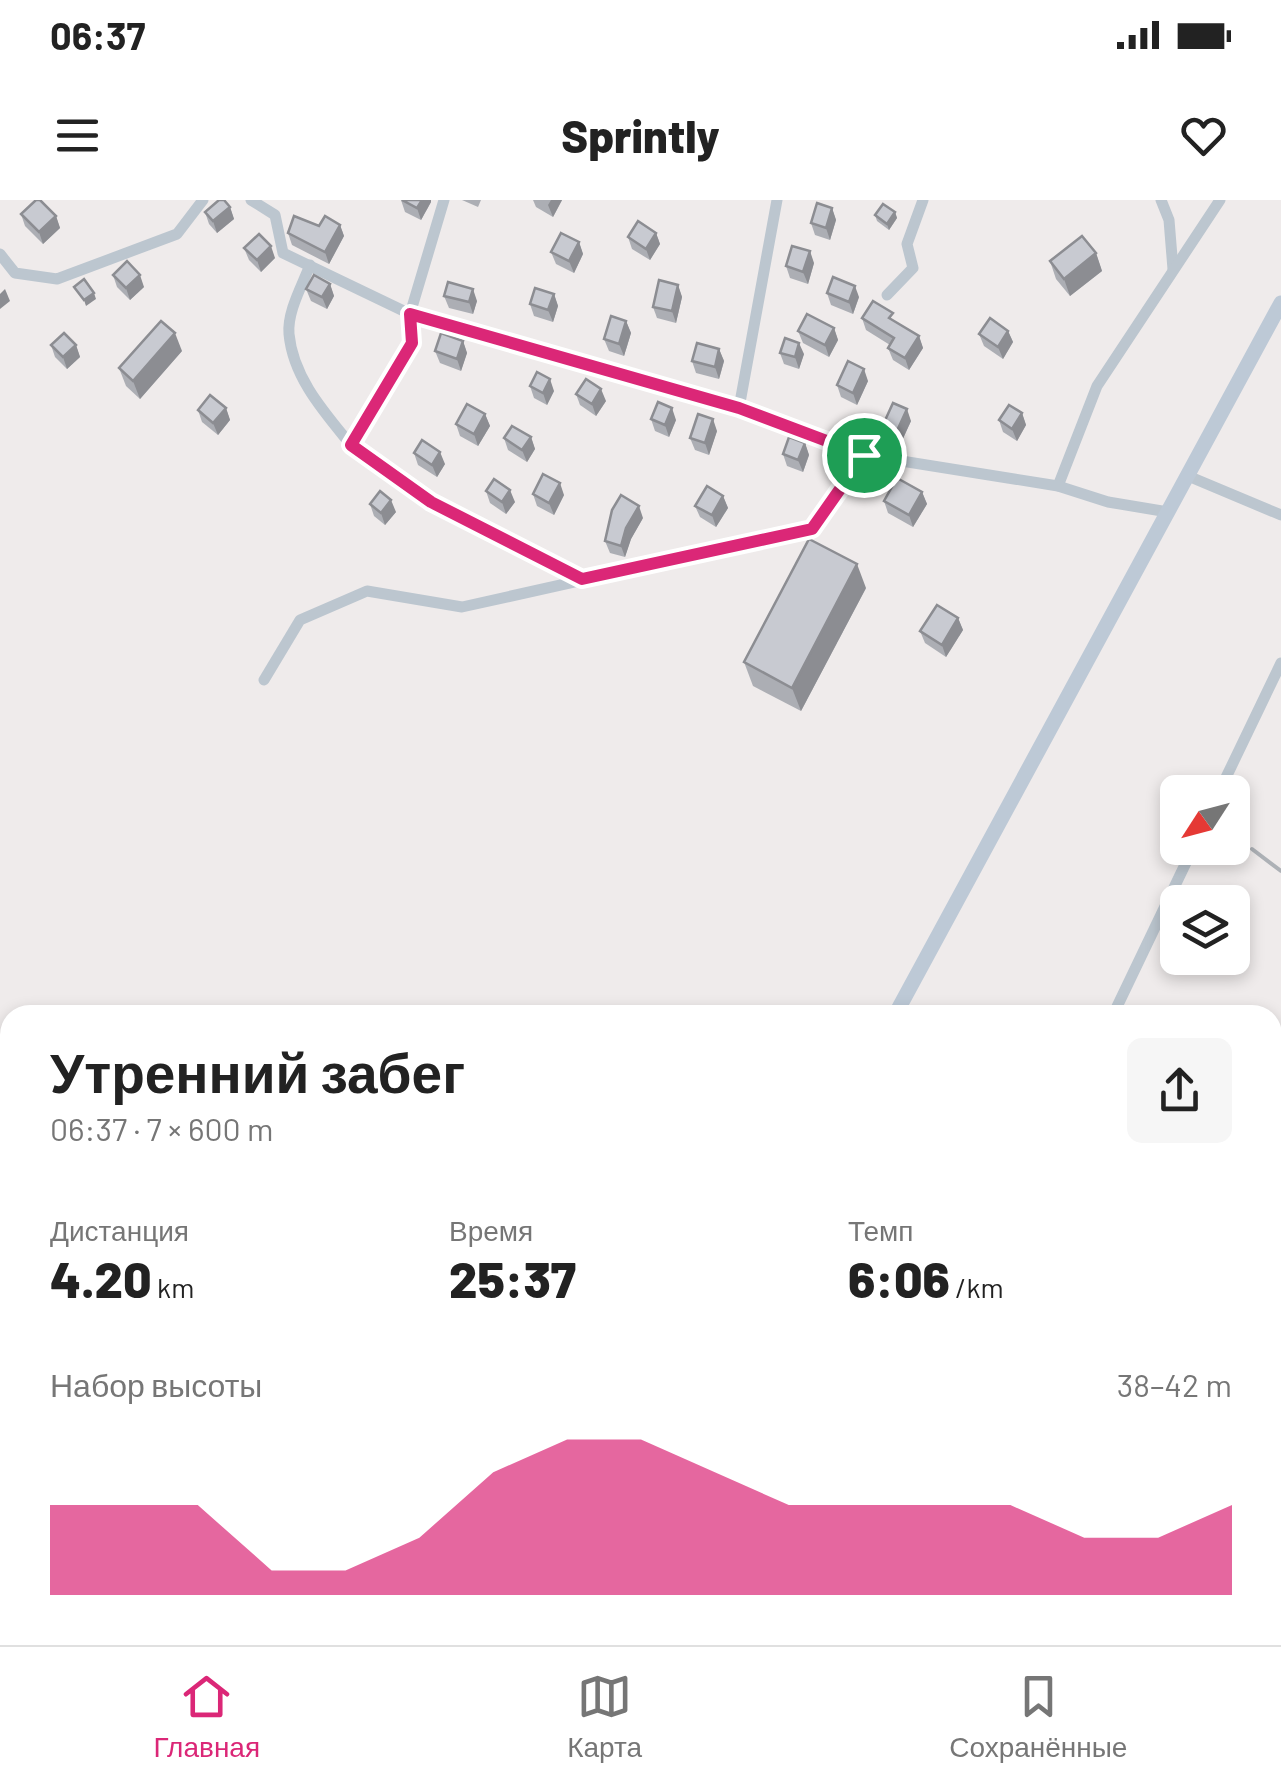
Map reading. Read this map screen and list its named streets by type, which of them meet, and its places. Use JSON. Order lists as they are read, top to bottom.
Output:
{
  "north": "bottom left",
  "page": {
    "status": "06:37",
    "header": "Sprintly",
    "heading": ["Утренний забег", "06:37 · 7 × 600 m"],
    "stats": [
      ["Дистанция", "4.20 km"],
      ["Время", "25:37"],
      ["Темп", "6:06 /km"]
    ],
    "chart": ["Набор высоты", "38–42 m"],
    "tabs": ["Главная", "Карта", "Сохранённые"]
  }
}
